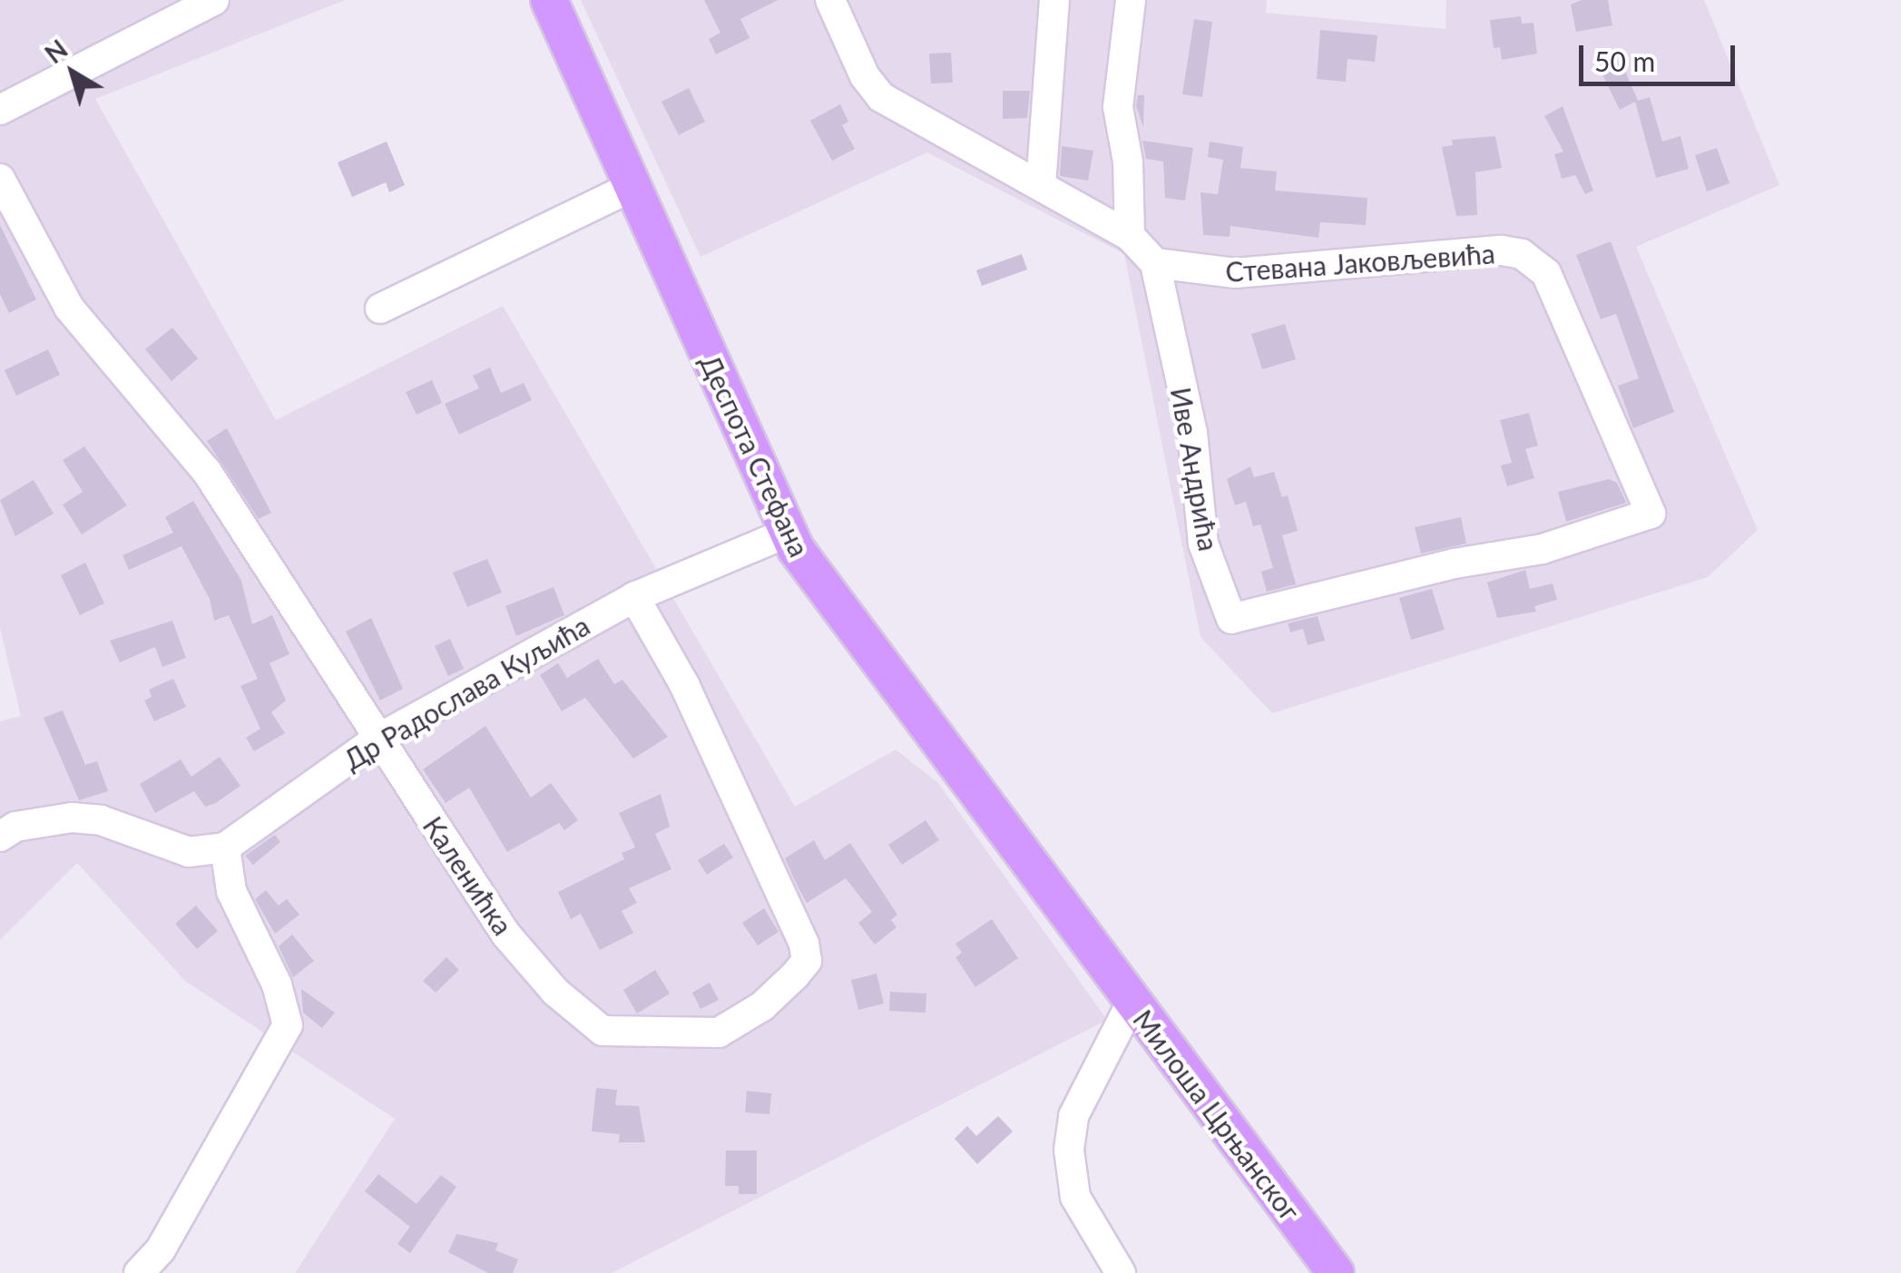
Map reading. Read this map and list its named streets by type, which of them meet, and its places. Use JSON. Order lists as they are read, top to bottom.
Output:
{
  "streets": {
    "main road": ["Деспота Стефана", "Милоша Црњанског"],
    "street": [
      "Стевана Јаковљевића",
      "Иве Андрића",
      "Др Радослава Куљића",
      "Каленићка"
    ]
  },
  "crossings": [
    ["Стевана Јаковљевића", "Иве Андрића"],
    ["Деспота Стефана", "Др Радослава Куљића"],
    ["Деспота Стефана", "Милоша Црњанског"],
    ["Др Радослава Куљића", "Каленићка"]
  ],
  "scale_bar": "50 m",
  "north": "top left"
}
